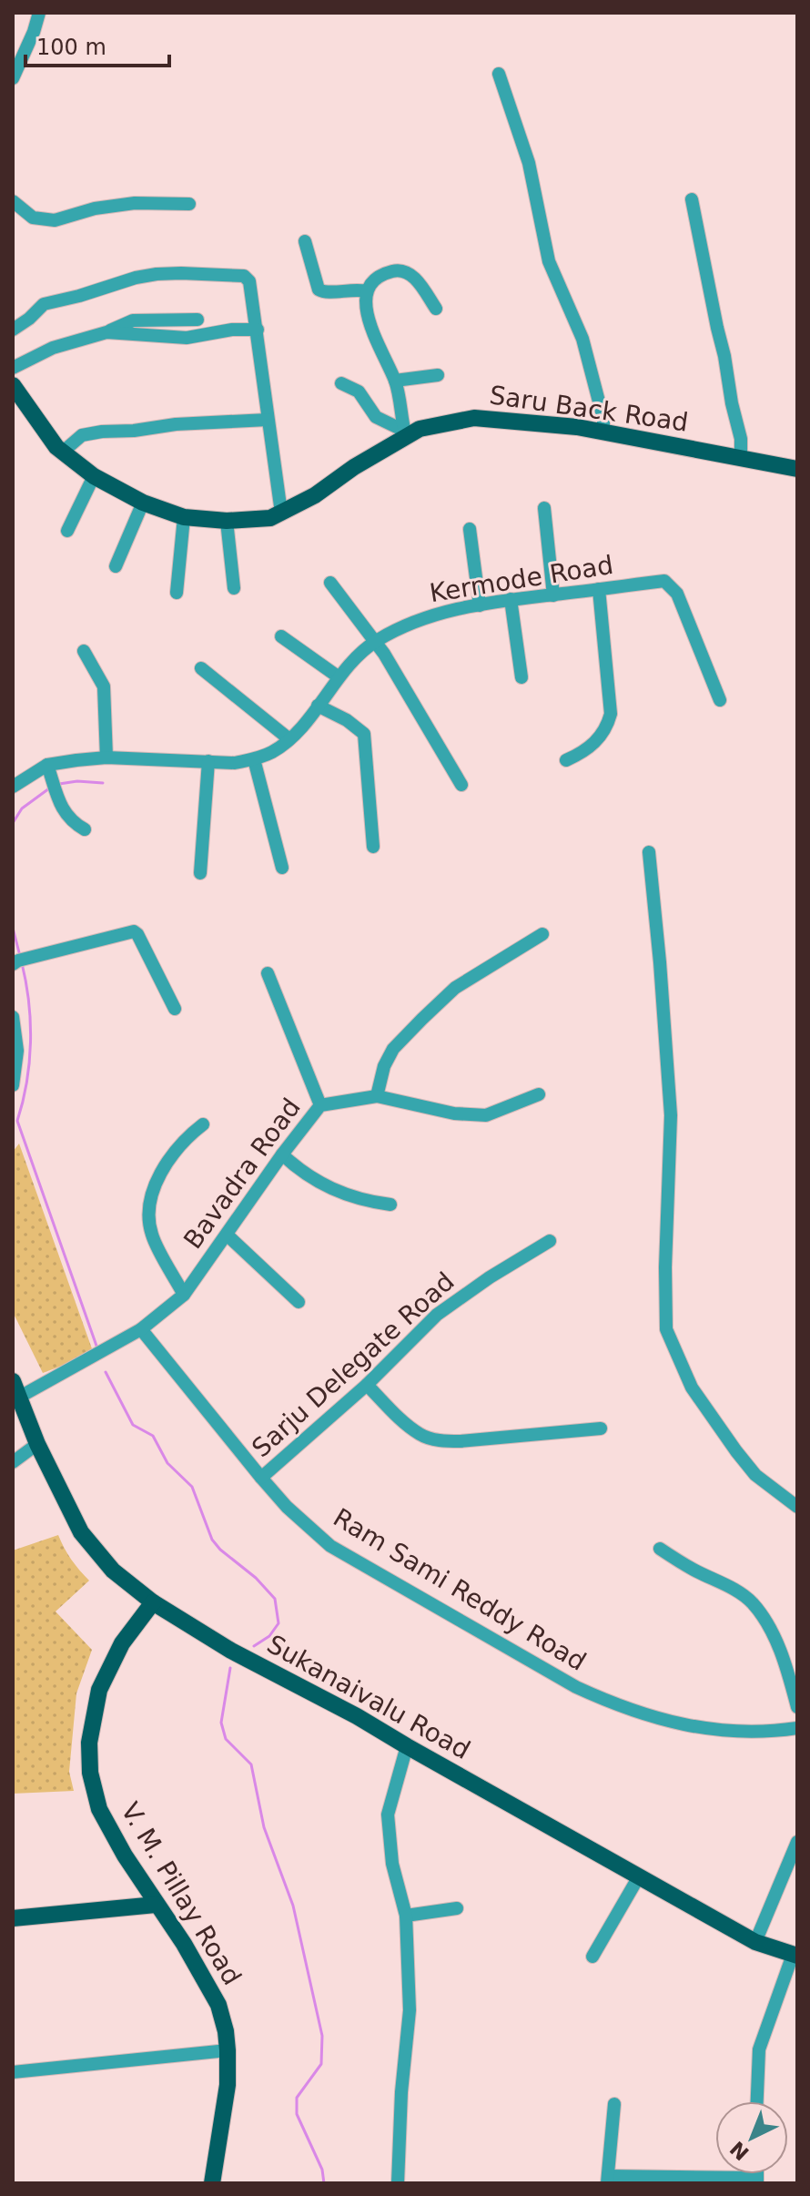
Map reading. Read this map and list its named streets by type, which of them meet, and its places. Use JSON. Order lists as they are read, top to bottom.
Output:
{
  "streets": {
    "main road": ["Saru Back Road", "Sukanaivalu Road", "V. M. Pillay Road"],
    "street": [
      "Kermode Road",
      "Bavadra Road",
      "Sarju Delegate Road",
      "Ram Sami Reddy Road"
    ]
  },
  "crossings": [
    ["Bavadra Road", "Ram Sami Reddy Road"],
    ["Bavadra Road", "Sukanaivalu Road"],
    ["Sarju Delegate Road", "Ram Sami Reddy Road"],
    ["Sukanaivalu Road", "V. M. Pillay Road"]
  ],
  "scale_bar": "100 m",
  "north": "bottom left"
}
